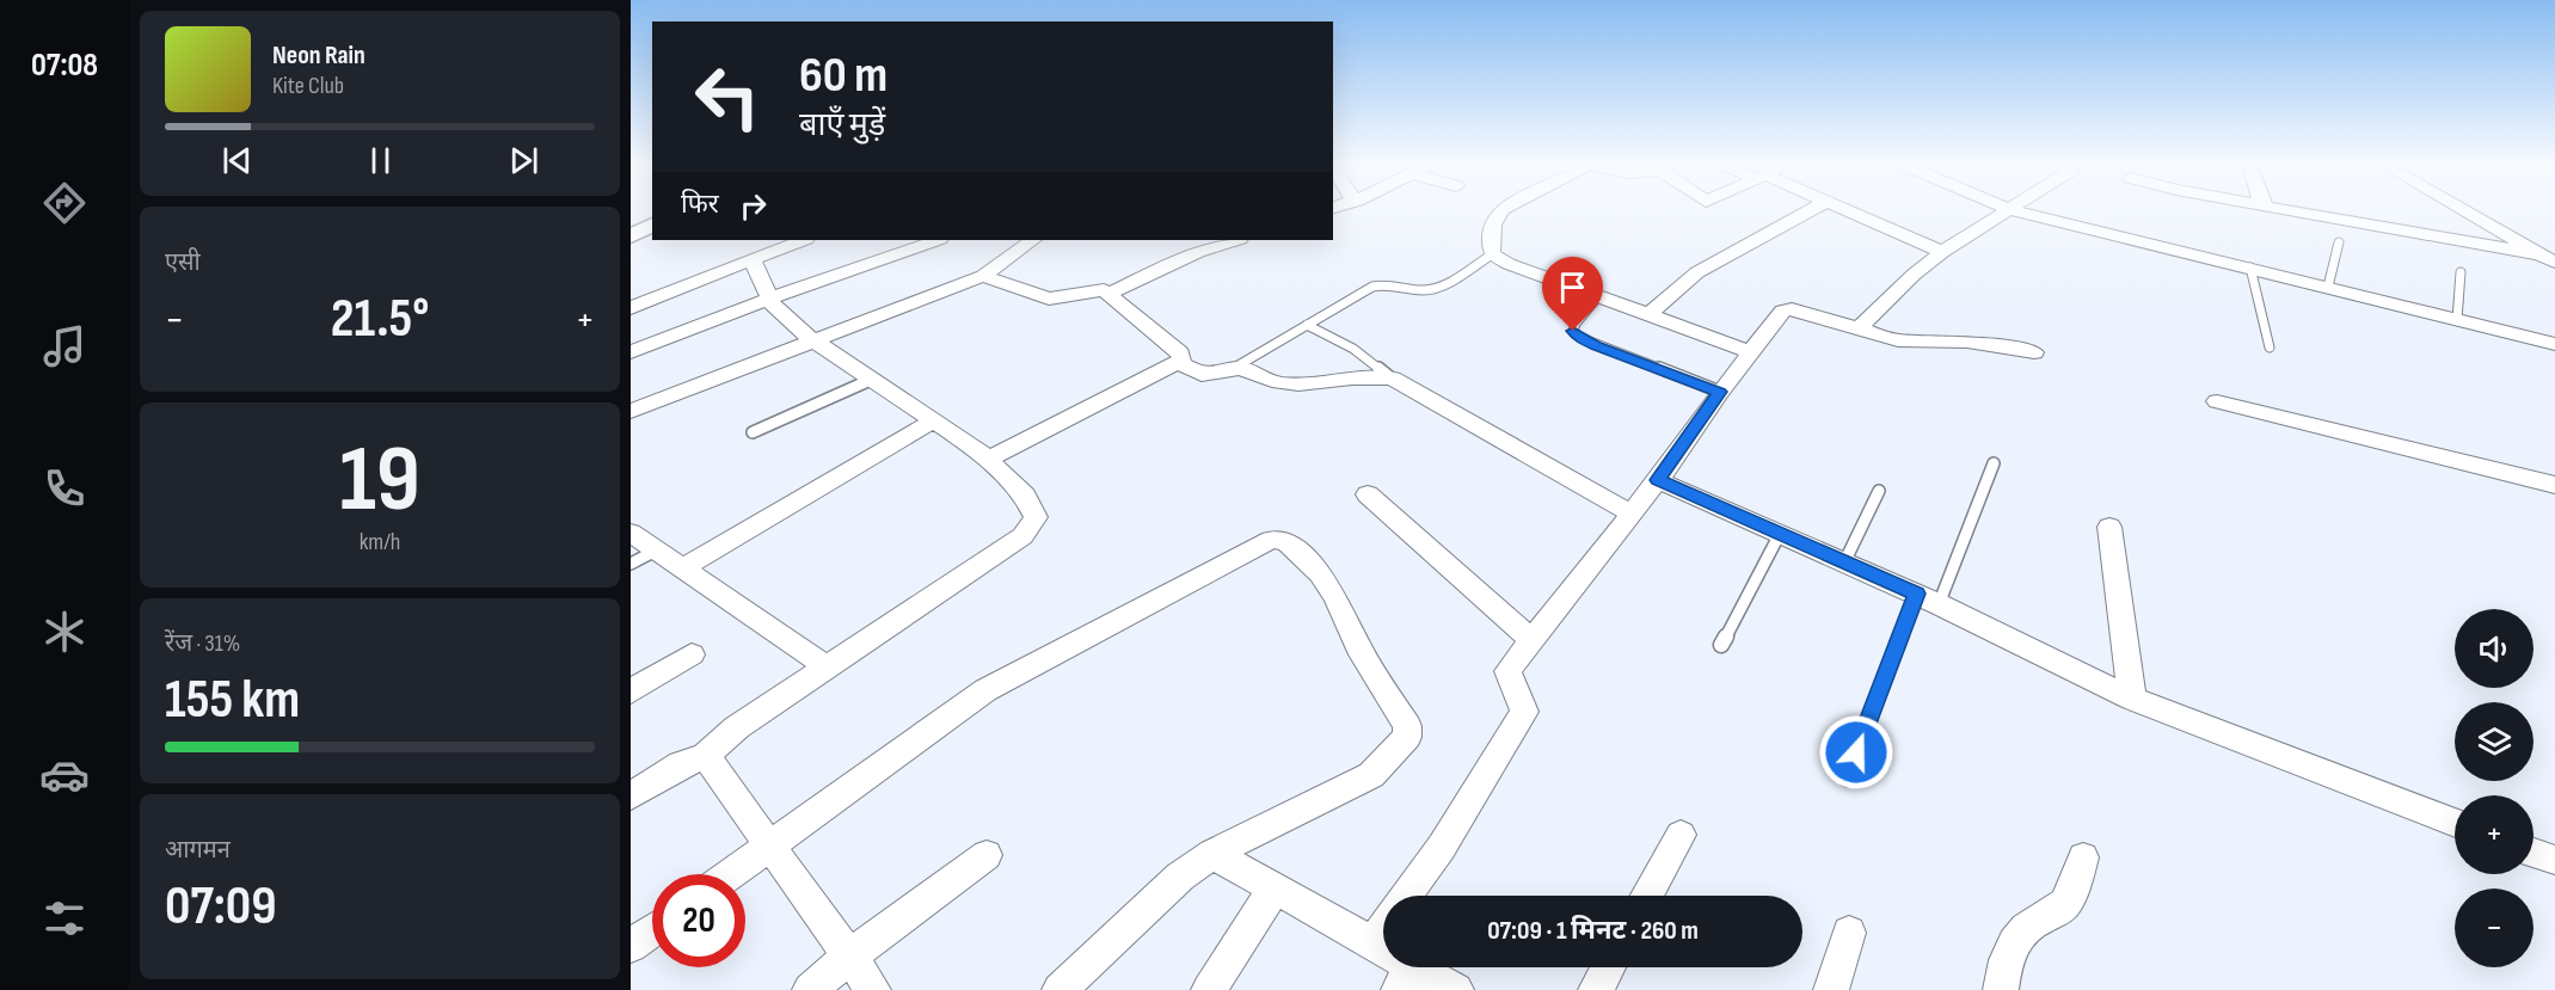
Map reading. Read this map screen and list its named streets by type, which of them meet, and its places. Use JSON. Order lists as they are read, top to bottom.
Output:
{
  "page": {
    "tabs": "07:08",
    "turn": ["60 m", "बाएँ मुड़ें"],
    "song": ["Neon Rain", "Kite Club"],
    "then": "फिर",
    "tile": [
      "एसी",
      ["19", "km/h"],
      ["रेंज · 31%", "155 km"],
      ["आगमन", "07:09"]
    ],
    "heat": ["−", "21.5°", "+"],
    "map_buttons": ["+", "−"],
    "limit": "20",
    "trip": "07:09 · 1 मिनट · 260 m"
  }
}
